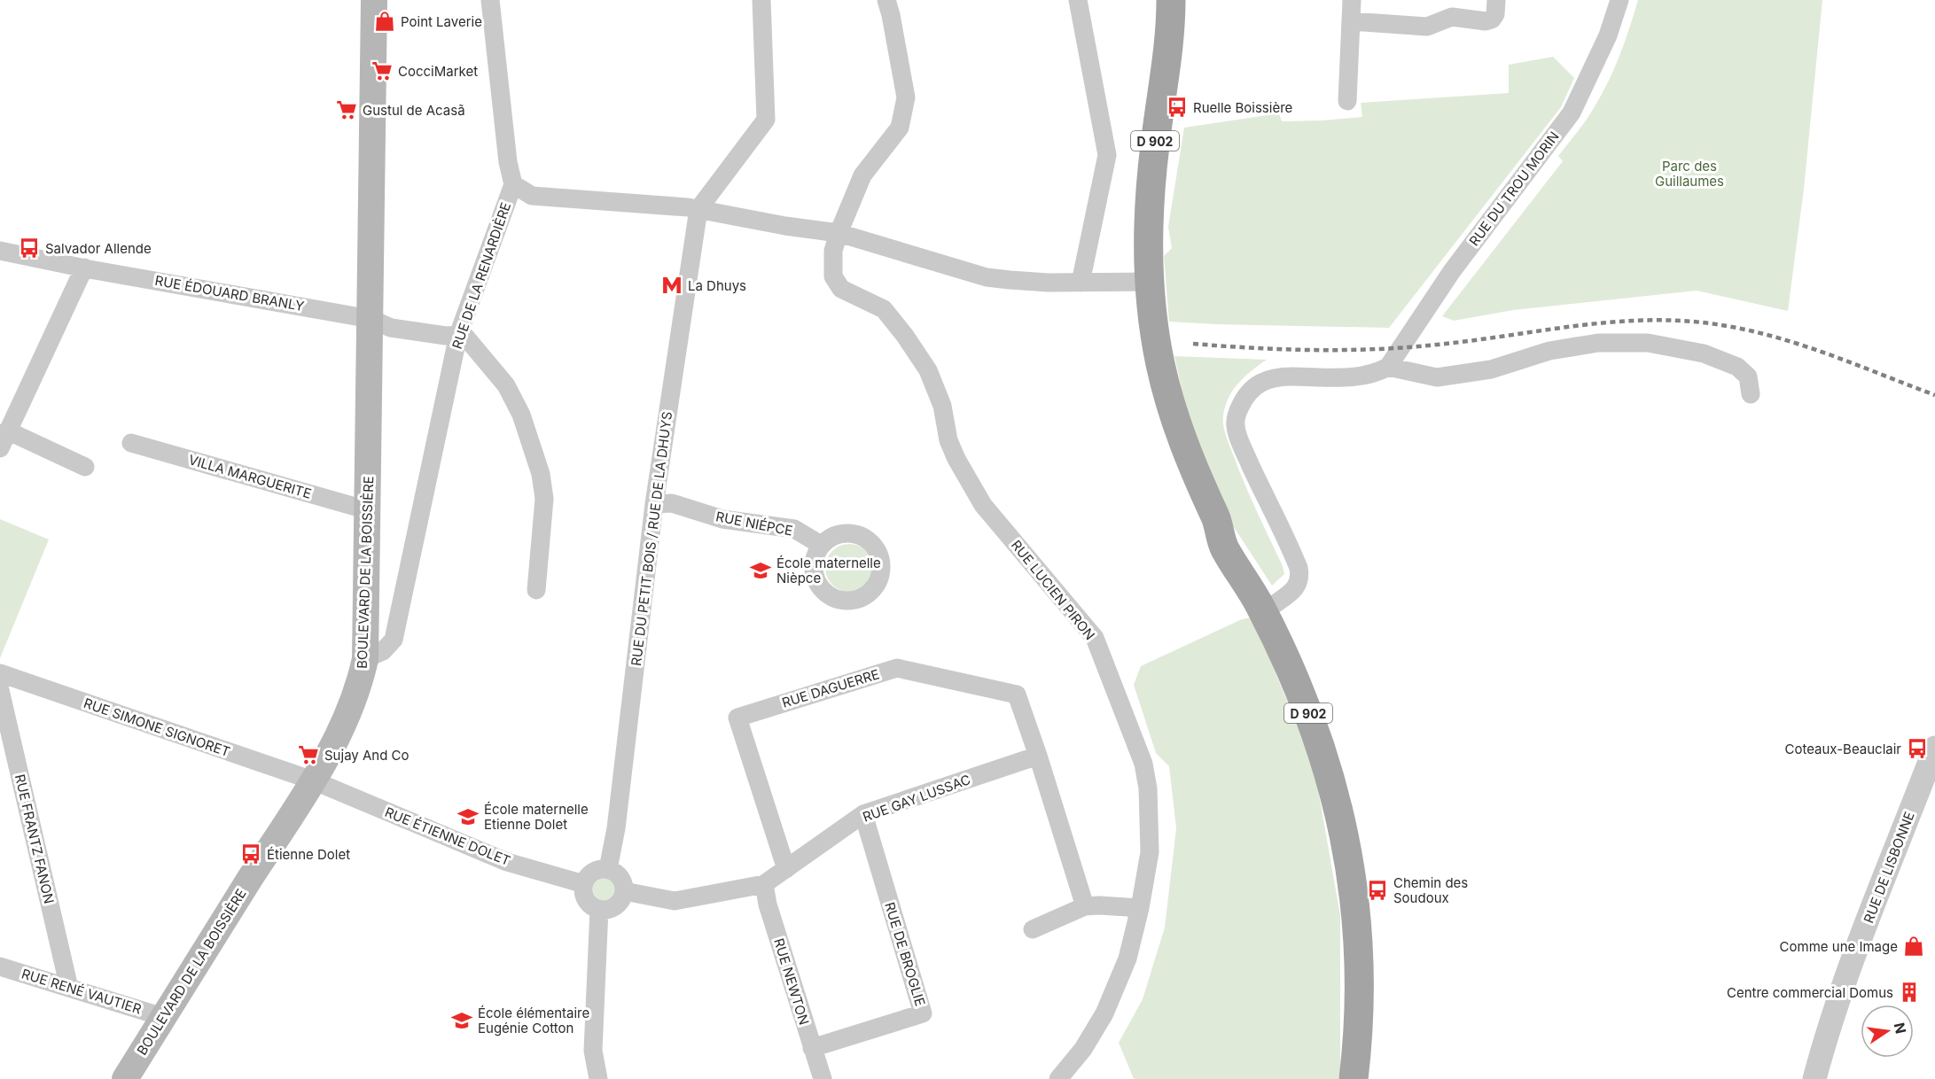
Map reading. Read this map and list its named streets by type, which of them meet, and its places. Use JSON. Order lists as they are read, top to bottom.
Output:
{
  "streets": {
    "main road": ["D 902", "BOULEVARD DE LA BOISSIÈRE"],
    "street": [
      "RUE DU TROU MORIN",
      "RUE DE LA RENARDIÈRE",
      "RUE ÉDOUARD BRANLY",
      "VILLA MARGUERITE",
      "RUE NIÉPCE",
      "RUE DU PETIT BOIS / RUE DE LA DHUYS",
      "RUE LUCIEN PIRON",
      "RUE DAGUERRE",
      "RUE SIMONE SIGNORET",
      "RUE GAY LUSSAC",
      "RUE ÉTIENNE DOLET",
      "RUE FRANTZ FANON",
      "RUE DE LISBONNE",
      "RUE DE BROGLIE",
      "RUE NEWTON",
      "RUE RENÉ VAUTIER"
    ]
  },
  "crossings": [
    ["RUE DE LA RENARDIÈRE", "RUE ÉDOUARD BRANLY"],
    ["RUE DE LA RENARDIÈRE", "BOULEVARD DE LA BOISSIÈRE"],
    ["RUE ÉDOUARD BRANLY", "BOULEVARD DE LA BOISSIÈRE"],
    ["VILLA MARGUERITE", "BOULEVARD DE LA BOISSIÈRE"],
    ["RUE NIÉPCE", "RUE DU PETIT BOIS / RUE DE LA DHUYS"],
    ["RUE DU PETIT BOIS / RUE DE LA DHUYS", "RUE GAY LUSSAC"],
    ["RUE DU PETIT BOIS / RUE DE LA DHUYS", "RUE ÉTIENNE DOLET"],
    ["BOULEVARD DE LA BOISSIÈRE", "RUE SIMONE SIGNORET"],
    ["BOULEVARD DE LA BOISSIÈRE", "RUE ÉTIENNE DOLET"],
    ["BOULEVARD DE LA BOISSIÈRE", "RUE RENÉ VAUTIER"],
    ["RUE DAGUERRE", "RUE GAY LUSSAC"],
    ["RUE SIMONE SIGNORET", "RUE ÉTIENNE DOLET"],
    ["RUE GAY LUSSAC", "RUE ÉTIENNE DOLET"],
    ["RUE GAY LUSSAC", "RUE DE BROGLIE"],
    ["RUE GAY LUSSAC", "RUE NEWTON"],
    ["RUE FRANTZ FANON", "RUE RENÉ VAUTIER"],
    ["RUE DE BROGLIE", "RUE NEWTON"]
  ],
  "parks": ["Parc des Guillaumes"],
  "places": {
    "shop": ["Point Laverie", "Comme une Image"],
    "supermarket": ["CocciMarket", "Gustul de Acasã", "Sujay And Co"],
    "bus stop": [
      "Ruelle Boissière",
      "Salvador Allende",
      "Coteaux-Beauclair",
      "Étienne Dolet",
      "Chemin des Soudoux"
    ],
    "metro station": ["La Dhuys"],
    "school or university": ["École maternelle Nièpce", "École maternelle Etienne Dolet", "École élémentaire Eugénie Cotton"],
    "building": ["Centre commercial Domus"]
  },
  "north": "right"
}
